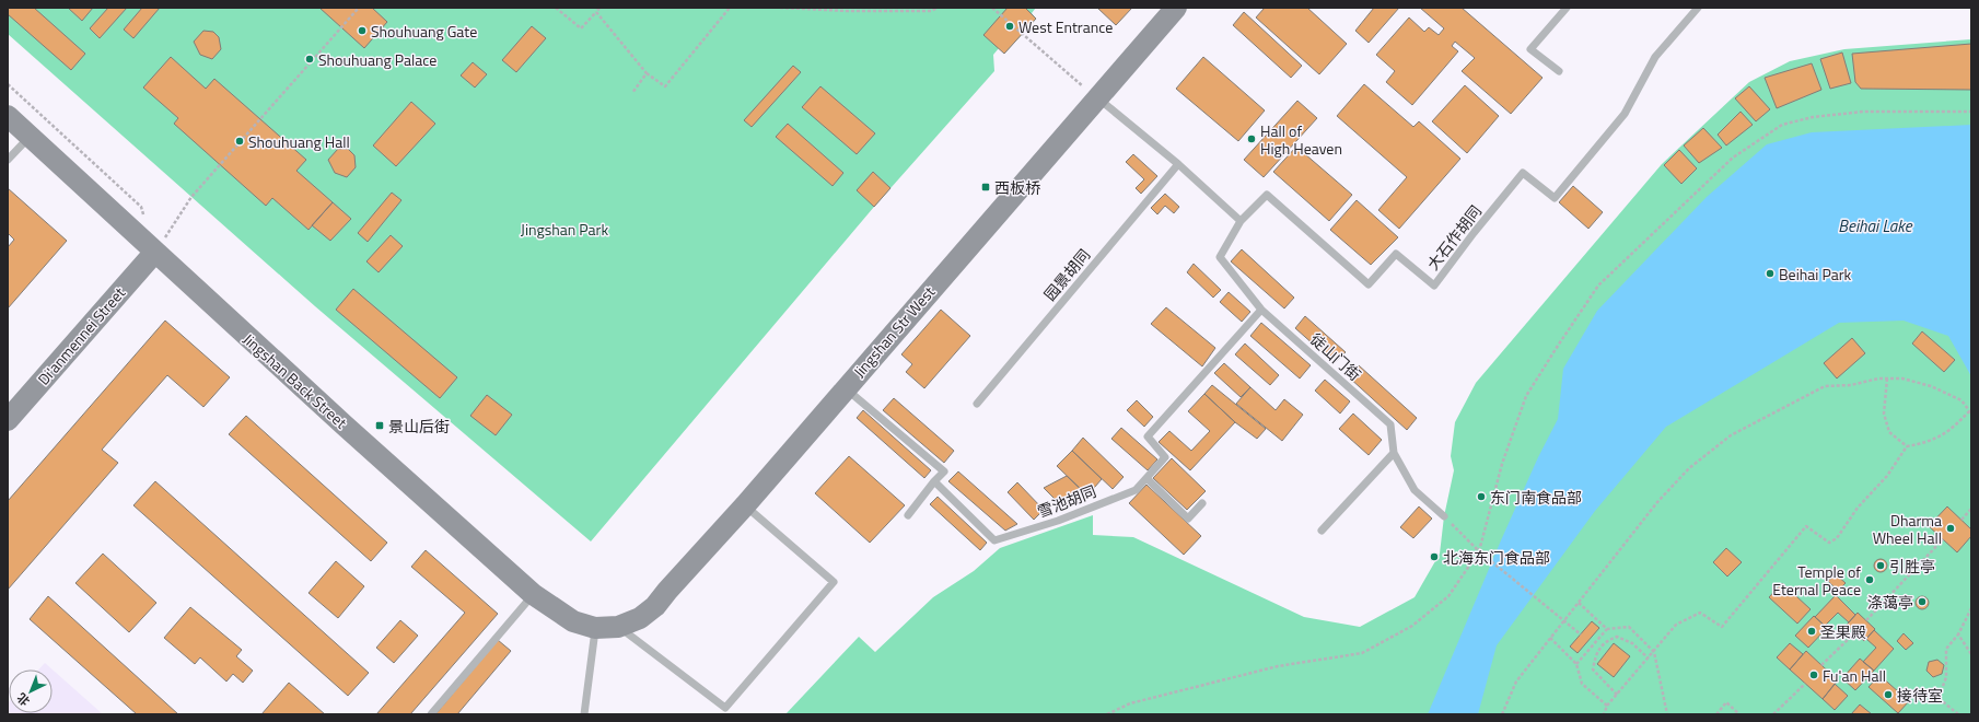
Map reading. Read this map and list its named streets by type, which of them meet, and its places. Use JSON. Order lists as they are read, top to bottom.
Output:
{
  "streets": {
    "street": ["Jingshan Str West", "Di'anmennei Street", "Jingshan Back Street"],
    "lane": [
      "大石作胡同",
      "园景胡同",
      "徒山门街",
      "雪池胡同"
    ]
  },
  "crossings": [
    ["大石作胡同", "徒山门街"],
    ["Jingshan Str West", "Jingshan Back Street"],
    ["Di'anmennei Street", "Jingshan Back Street"],
    ["徒山门街", "雪池胡同"]
  ],
  "water": ["Beihai Lake"],
  "parks": ["Jingshan Park"],
  "places": {
    "other": [
      "West Entrance",
      "Shouhuang Gate",
      "Shouhuang Palace",
      "Hall of High Heaven",
      "Shouhuang Hall",
      "Beihai Park",
      "东门南食品部",
      "Dharma Wheel Hall",
      "北海东门食品部",
      "引胜亭",
      "Temple of Eternal Peace",
      "涤蔼亭",
      "圣果殿",
      "Fu'an Hall",
      "接待室"
    ],
    "transit": ["西板桥", "景山后街"]
  },
  "north": "bottom left"
}
